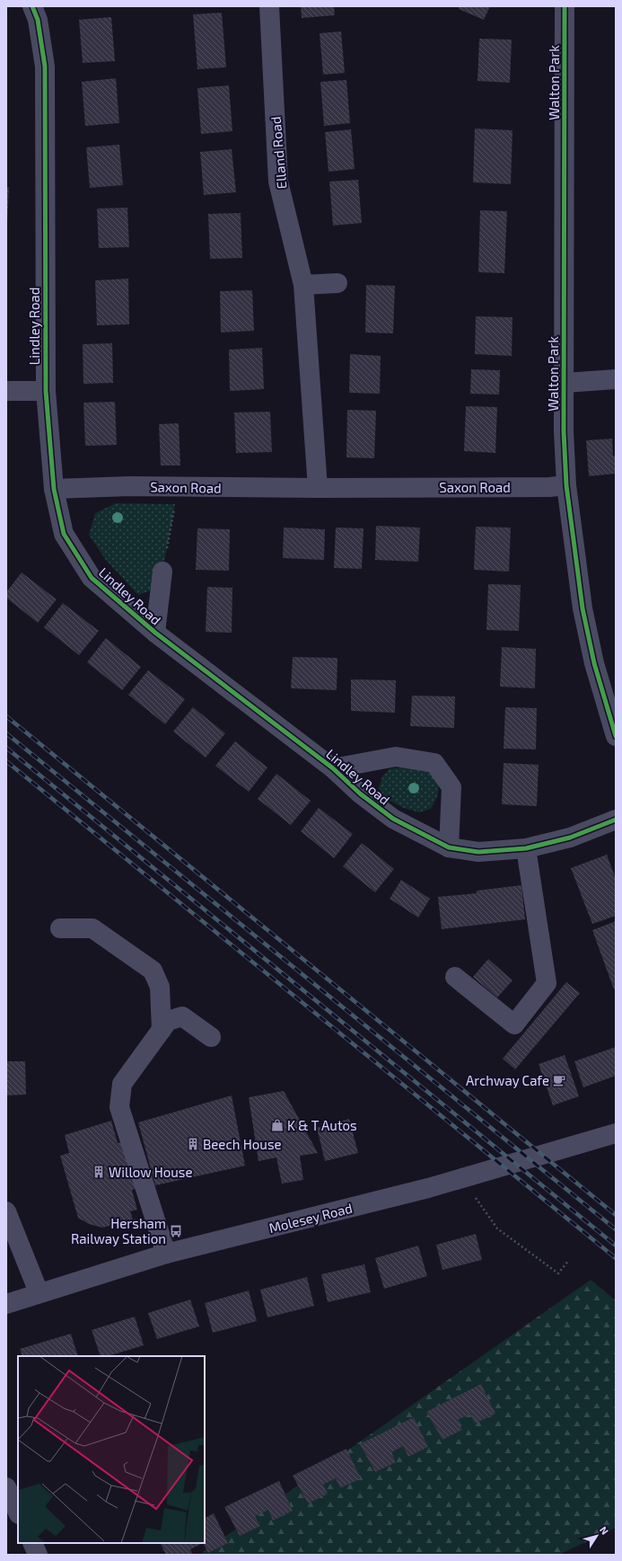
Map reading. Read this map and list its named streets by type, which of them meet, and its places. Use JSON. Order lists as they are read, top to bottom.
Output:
{
  "streets": {
    "street": [
      "Walton Park",
      "Elland Road",
      "Lindley Road",
      "Saxon Road",
      "Molesey Road"
    ]
  },
  "crossings": [
    ["Walton Park", "Saxon Road"],
    ["Lindley Road", "Saxon Road"]
  ],
  "places": {
    "cafe": ["Archway Cafe"],
    "shop": ["K & T Autos"],
    "building": ["Beech House", "Willow House"],
    "bus stop": ["Hersham Railway Station"]
  },
  "north": "top right"
}
